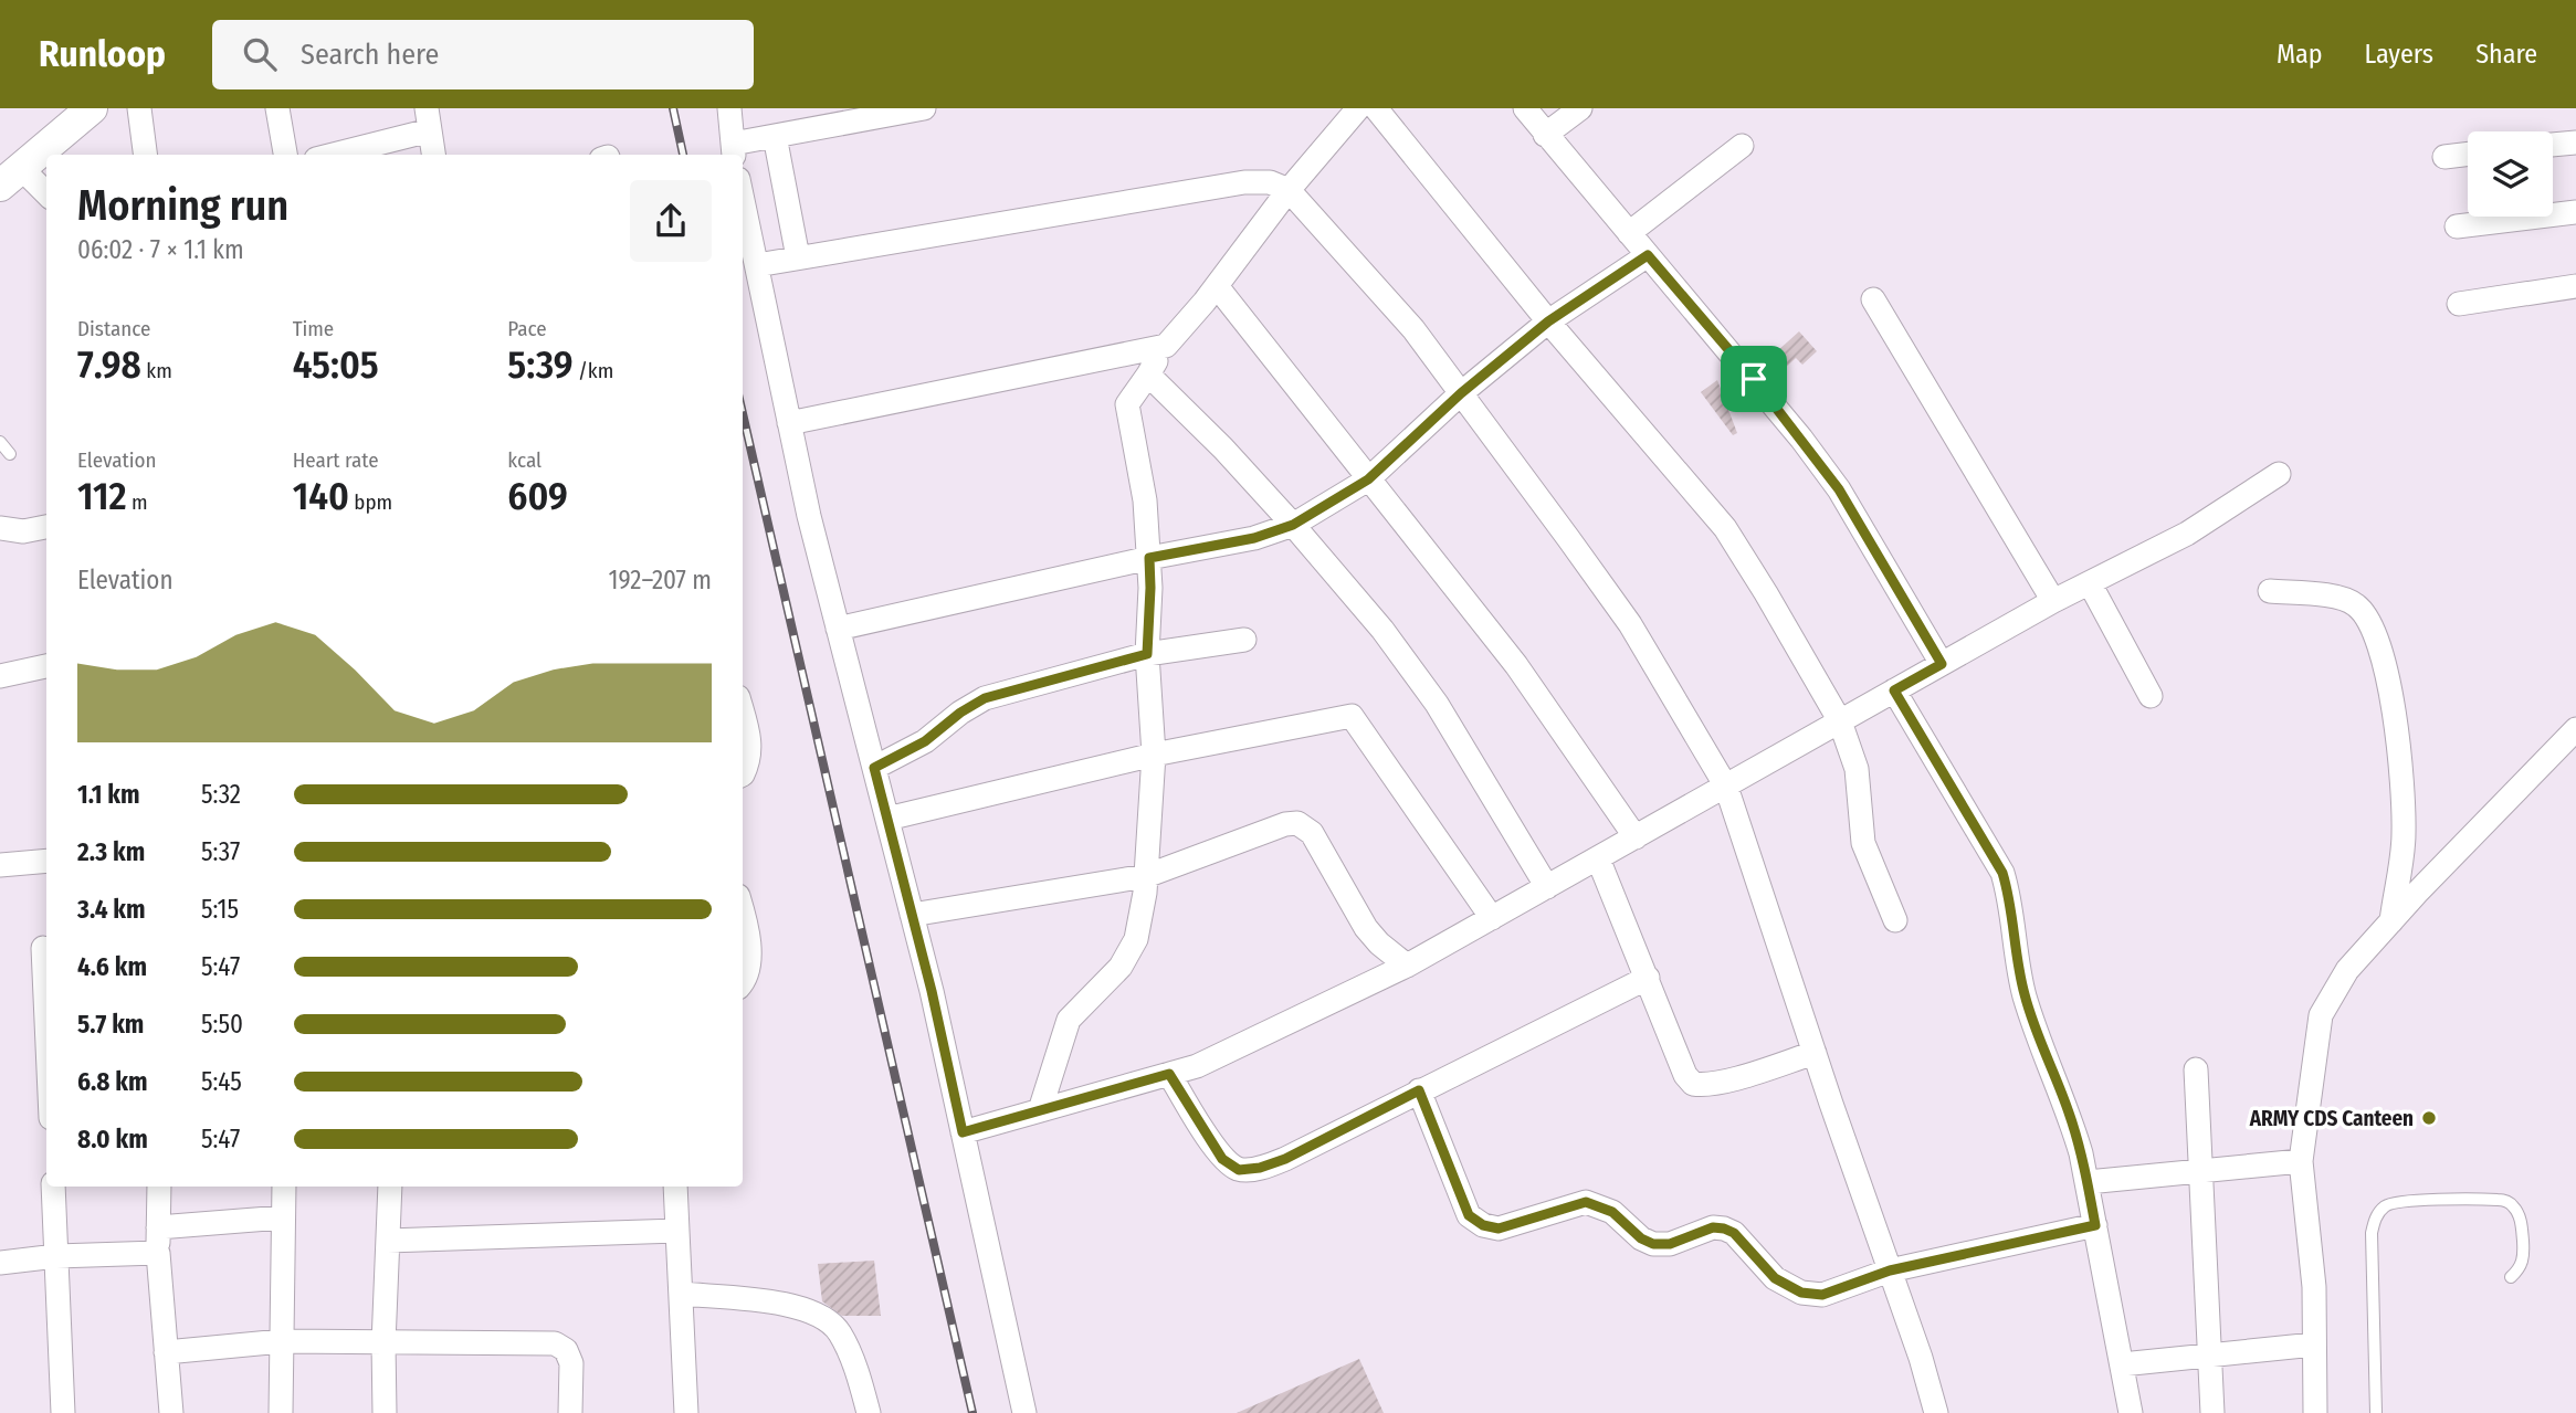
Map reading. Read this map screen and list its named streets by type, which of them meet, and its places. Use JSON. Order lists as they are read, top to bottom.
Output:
{
  "places": ["ARMY CDS Canteen"],
  "page": {
    "header": "Runloop",
    "search": "Search here",
    "nav": ["Map", "Layers", "Share"],
    "heading": ["Morning run", "06:02 · 7 × 1.1 km"],
    "stats": [
      ["Distance", "7.98 km"],
      ["Time", "45:05"],
      ["Pace", "5:39 /km"],
      ["Elevation", "112 m"],
      ["Heart rate", "140 bpm"],
      ["kcal", "609"]
    ],
    "chart": ["Elevation", "192–207 m"],
    "list": [
      {
        "name": "1.1 km",
        "note": "5:32"
      },
      {
        "name": "2.3 km",
        "note": "5:37"
      },
      {
        "name": "3.4 km",
        "note": "5:15"
      },
      {
        "name": "4.6 km",
        "note": "5:47"
      },
      {
        "name": "5.7 km",
        "note": "5:50"
      },
      {
        "name": "6.8 km",
        "note": "5:45"
      },
      {
        "name": "8.0 km",
        "note": "5:47"
      }
    ]
  }
}
